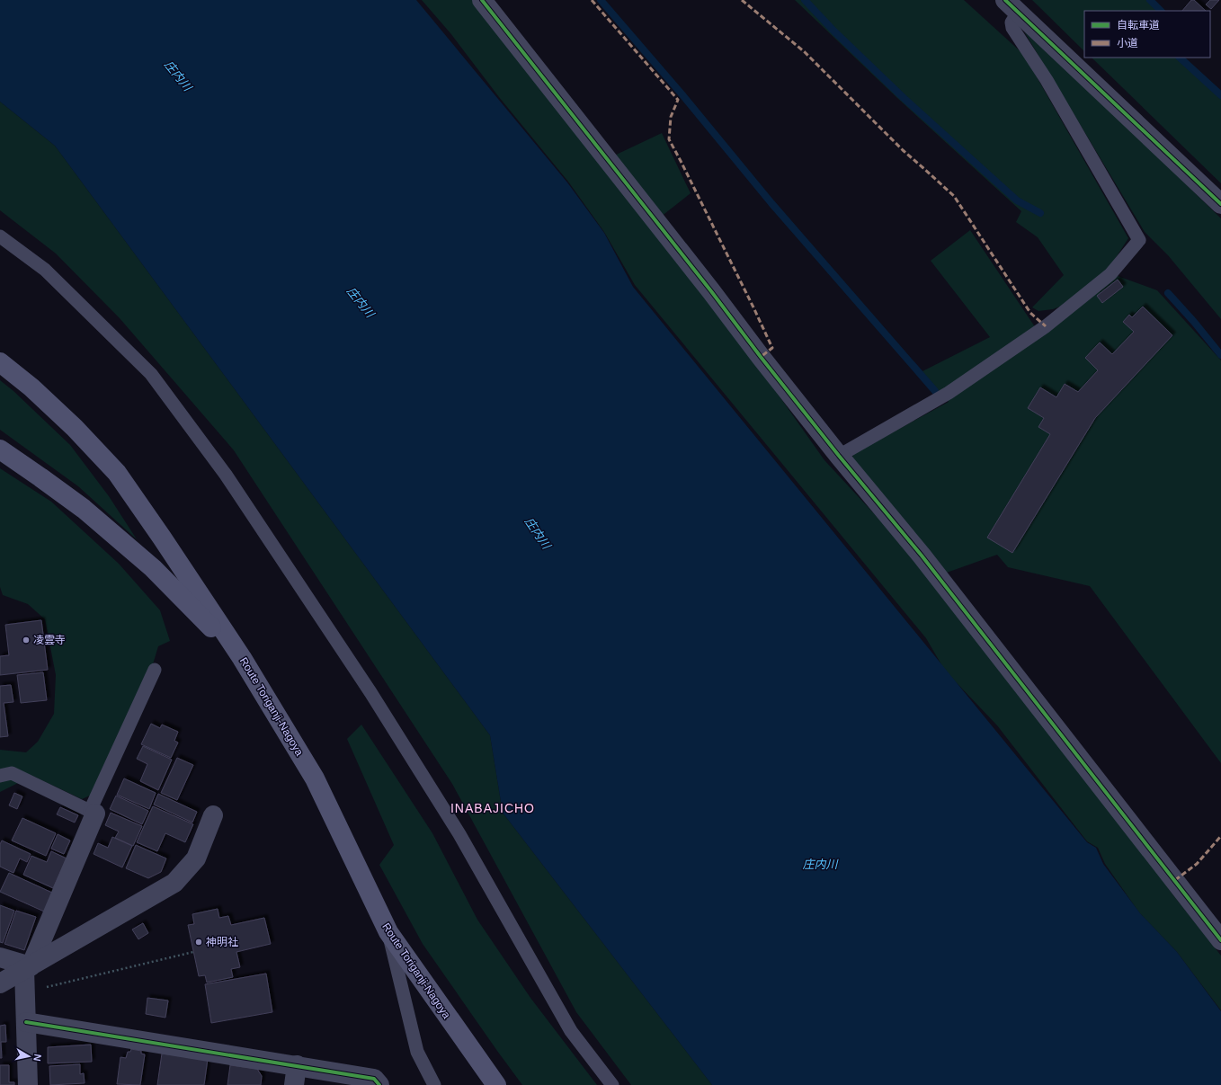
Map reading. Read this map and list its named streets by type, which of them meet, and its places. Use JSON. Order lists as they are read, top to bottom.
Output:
{
  "streets": {
    "main road": ["Route Toriganji-Nagoya"]
  },
  "districts": ["INABAJICHO"],
  "water": ["庄内川"],
  "places": ["凌雲寺", "神明社"],
  "legend": ["自転車道", "小道"],
  "north": "right"
}
